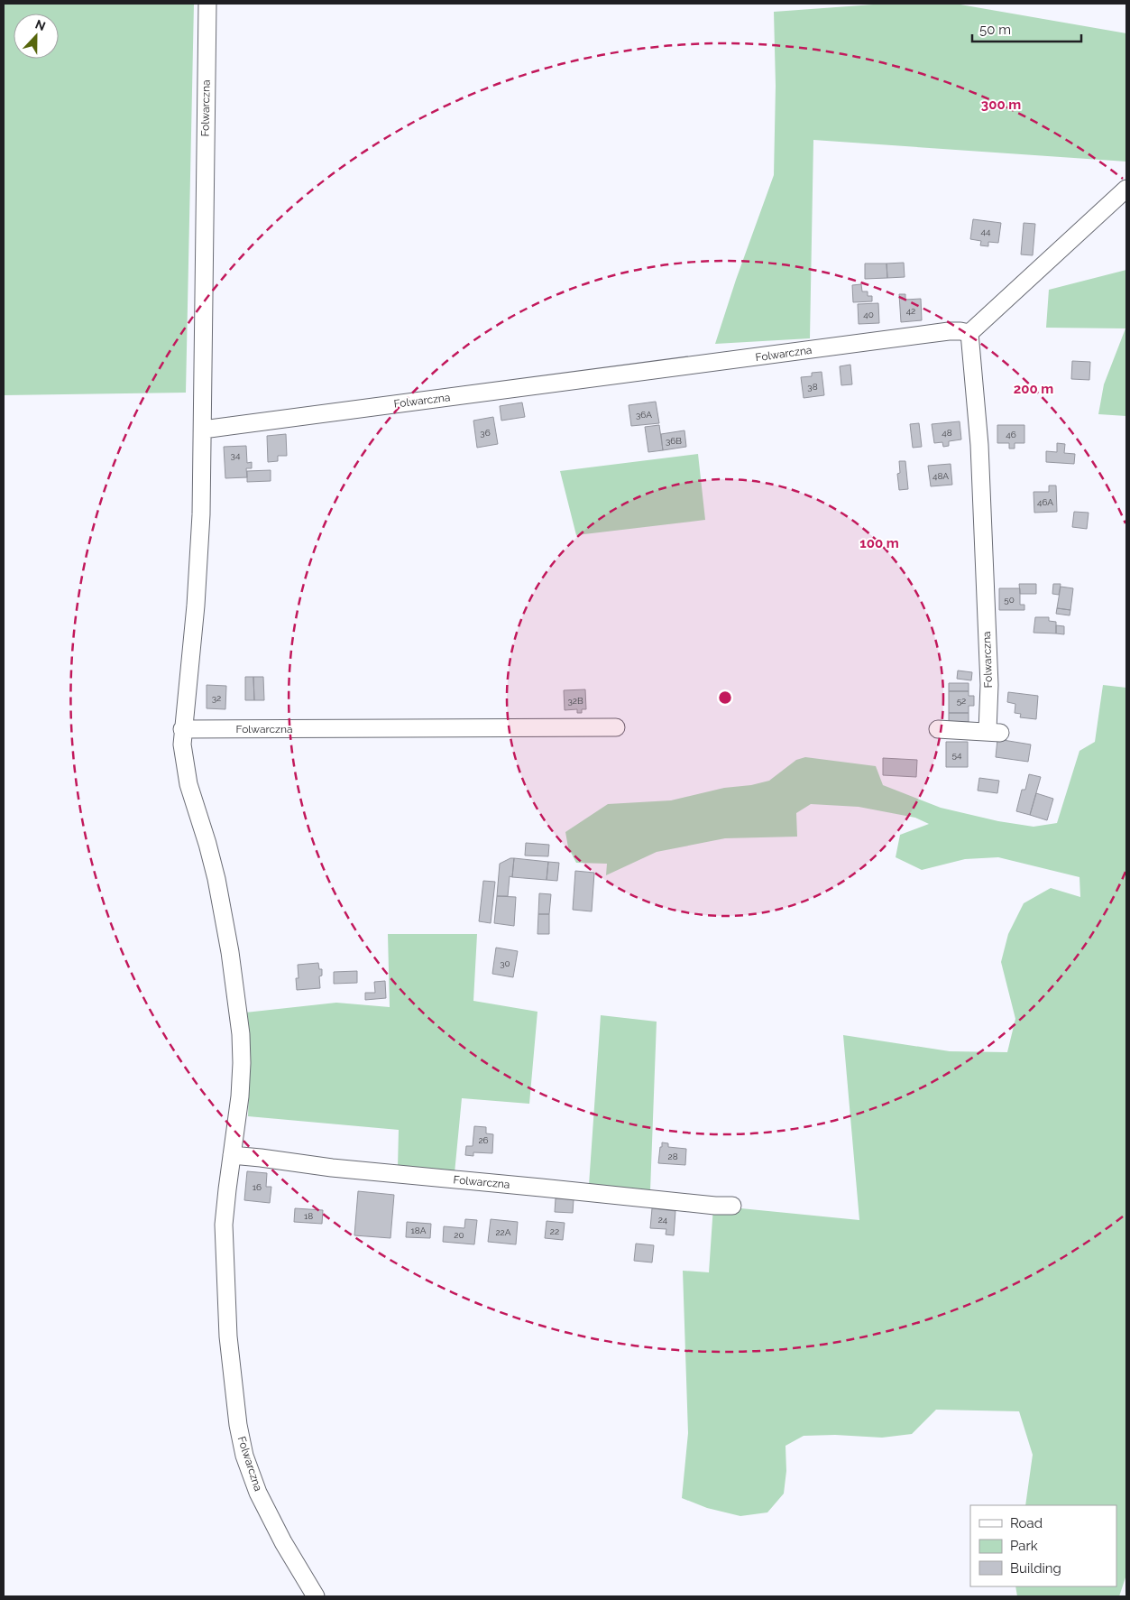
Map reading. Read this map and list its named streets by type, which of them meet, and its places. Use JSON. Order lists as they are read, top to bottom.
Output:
{
  "streets": {
    "street": ["Folwarczna"]
  },
  "house_numbers": [
    "44",
    "42",
    "40",
    "38",
    "36A",
    "36",
    "48",
    "46",
    "36B",
    "34",
    "48A",
    "46A",
    "50",
    "32",
    "32B",
    "52",
    "54",
    "30",
    "26",
    "28",
    "16",
    "18",
    "24",
    "18A",
    "22",
    "22A",
    "20"
  ],
  "legend": ["Road", "Park", "Building"],
  "scale_bar": "50 m",
  "north": "top",
  "rings": ["300 m", "200 m", "100 m"]
}
